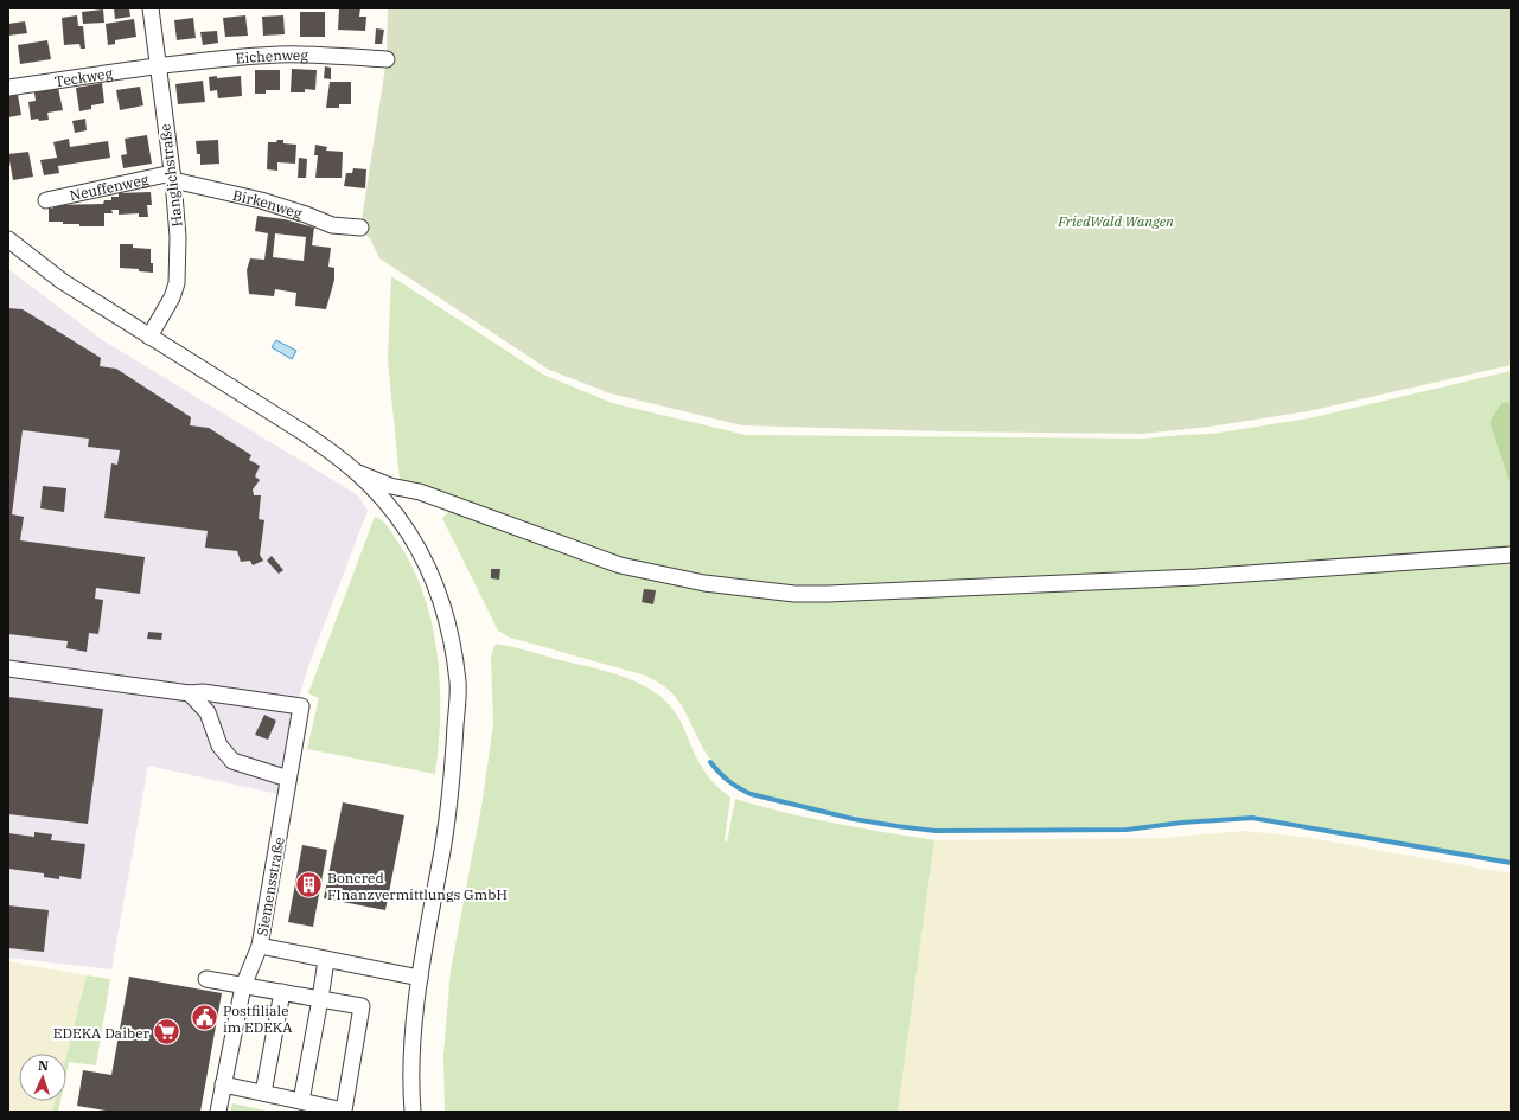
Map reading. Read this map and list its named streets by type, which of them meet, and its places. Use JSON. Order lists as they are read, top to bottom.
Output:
{
  "streets": {
    "street": [
      "Eichenweg",
      "Teckweg",
      "Hanglichstraße",
      "Neuffenweg",
      "Birkenweg",
      "Siemensstraße"
    ]
  },
  "crossings": [
    ["Eichenweg", "Teckweg"],
    ["Eichenweg", "Hanglichstraße"],
    ["Teckweg", "Hanglichstraße"],
    ["Hanglichstraße", "Neuffenweg"],
    ["Hanglichstraße", "Birkenweg"],
    ["Neuffenweg", "Birkenweg"]
  ],
  "parks": ["FriedWald Wangen"],
  "places": {
    "building": ["Boncred FInanzvermittlungs GmbH"],
    "public building": ["Postfiliale im EDEKA"],
    "supermarket": ["EDEKA Daiber"]
  },
  "north": "top"
}
